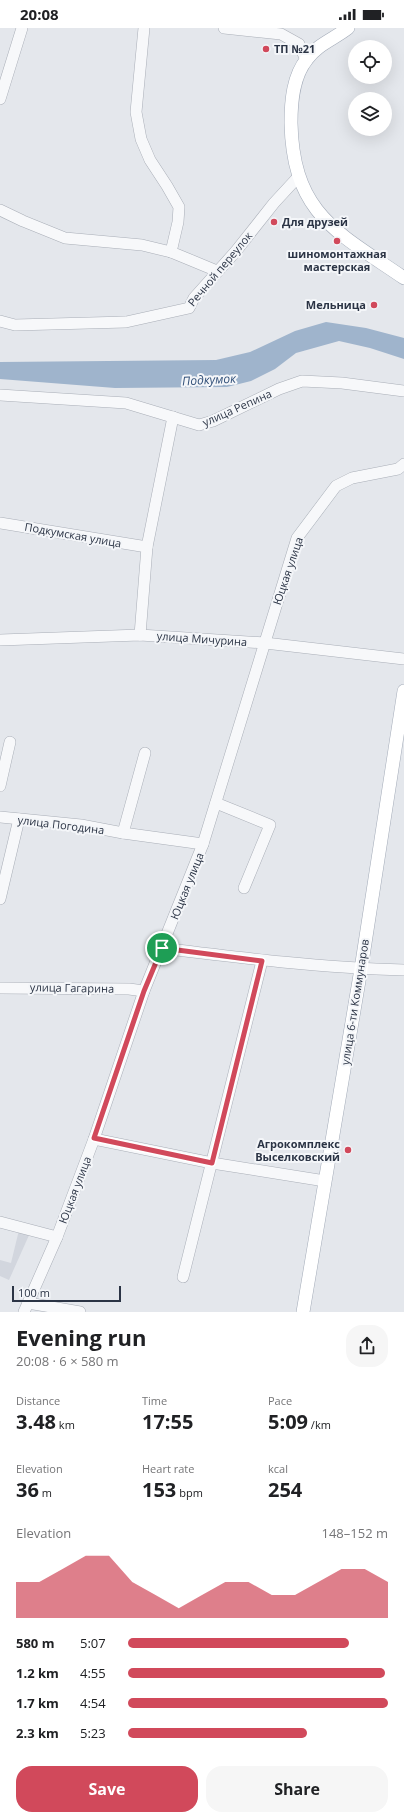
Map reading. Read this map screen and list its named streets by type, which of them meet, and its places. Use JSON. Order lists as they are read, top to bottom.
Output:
{
  "streets": {
    "main road": ["улица 6-ти Коммунаров"],
    "street": [
      "Речной переулок",
      "улица Репина",
      "Подкумская улица",
      "Юцкая улица",
      "улица Мичурина",
      "улица Погодина",
      "улица Гагарина"
    ]
  },
  "crossings": [
    ["Юцкая улица", "улица Мичурина"],
    ["Юцкая улица", "улица Погодина"],
    ["Юцкая улица", "улица Гагарина"]
  ],
  "water": ["Подкумок"],
  "places": [
    "ТП №21",
    "Для друзей",
    "шиномонтажная мастерская",
    "Мельница",
    "Агрокомплекс Выселковский"
  ],
  "scale_bar": "100 m",
  "page": {
    "status": "20:08",
    "scale": "100 m",
    "heading": ["Evening run", "20:08 · 6 × 580 m"],
    "stats": [
      ["Distance", "3.48 km"],
      ["Time", "17:55"],
      ["Pace", "5:09 /km"],
      ["Elevation", "36 m"],
      ["Heart rate", "153 bpm"],
      ["kcal", "254"]
    ],
    "chart": ["Elevation", "148–152 m"],
    "list": [
      {
        "name": "580 m",
        "note": "5:07"
      },
      {
        "name": "1.2 km",
        "note": "4:55"
      },
      {
        "name": "1.7 km",
        "note": "4:54"
      },
      {
        "name": "2.3 km",
        "note": "5:23"
      }
    ],
    "buttons": ["Save", "Share"]
  }
}
